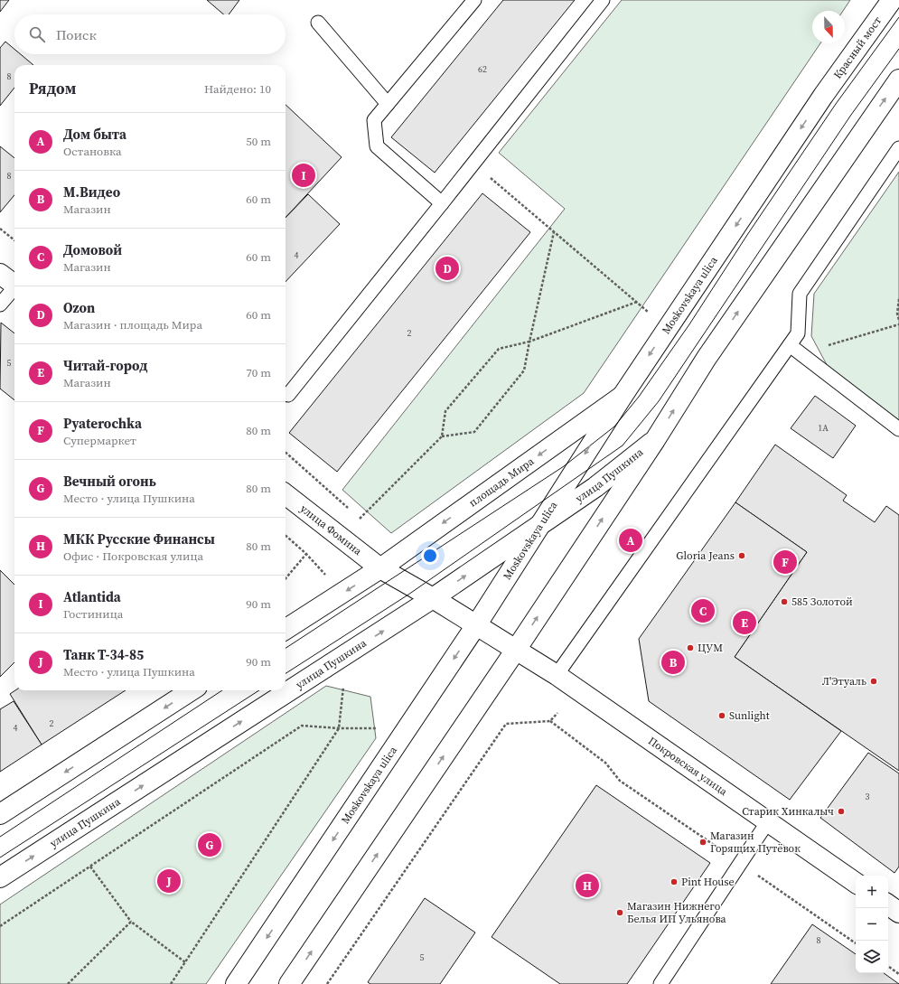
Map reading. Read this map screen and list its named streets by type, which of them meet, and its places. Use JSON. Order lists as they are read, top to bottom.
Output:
{
  "streets": {
    "main road": [
      "Красный мост",
      "Moskovskaya ulica",
      "улица Пушкина",
      "площадь Мира",
      "улица Фомина",
      "Покровская улица"
    ]
  },
  "crossings": [
    ["Красный мост", "Moskovskaya ulica"],
    ["Moskovskaya ulica", "улица Пушкина"],
    ["Moskovskaya ulica", "площадь Мира"],
    ["Moskovskaya ulica", "Покровская улица"],
    ["улица Пушкина", "улица Фомина"],
    ["улица Пушкина", "Покровская улица"],
    ["площадь Мира", "улица Фомина"],
    ["улица Фомина", "Покровская улица"]
  ],
  "places": [
    "Gloria Jeans",
    "585 Золотой",
    "ЦУМ",
    "Л'Этуаль",
    "Sunlight",
    "Старик Хинкалыч",
    "Магазин Горящих Путёвок",
    "Pint House",
    "Магазин Нижнего Белья ИП Ульянова"
  ],
  "house_numbers": [
    "62",
    "8",
    "8",
    "4",
    "2",
    "5",
    "1А",
    "2",
    "4",
    "3",
    "8",
    "5"
  ],
  "north": "bottom",
  "page": {
    "search": "Поиск",
    "heading": ["Рядом", "Найдено: 10"],
    "list": [
      {
        "mark": "A",
        "name": "Дом быта",
        "note": "Остановка",
        "value": "50 m"
      },
      {
        "mark": "B",
        "name": "М.Видео",
        "note": "Магазин",
        "value": "60 m"
      },
      {
        "mark": "C",
        "name": "Домовой",
        "note": "Магазин",
        "value": "60 m"
      },
      {
        "mark": "D",
        "name": "Ozon",
        "note": "Магазин · площадь Мира",
        "value": "60 m"
      },
      {
        "mark": "E",
        "name": "Читай-город",
        "note": "Магазин",
        "value": "70 m"
      },
      {
        "mark": "F",
        "name": "Pyaterochka",
        "note": "Супермаркет",
        "value": "80 m"
      },
      {
        "mark": "G",
        "name": "Вечный огонь",
        "note": "Место · улица Пушкина",
        "value": "80 m"
      },
      {
        "mark": "H",
        "name": "МКК Русские Финансы",
        "note": "Офис · Покровская улица",
        "value": "80 m"
      },
      {
        "mark": "I",
        "name": "Atlantida",
        "note": "Гостиница",
        "value": "90 m"
      },
      {
        "mark": "J",
        "name": "Танк Т-34-85",
        "note": "Место · улица Пушкина",
        "value": "90 m"
      }
    ],
    "pins": [
      "I",
      "D",
      "A",
      "F",
      "C",
      "E",
      "B",
      "G",
      "J",
      "H"
    ],
    "map_buttons": ["+", "−"]
  }
}
